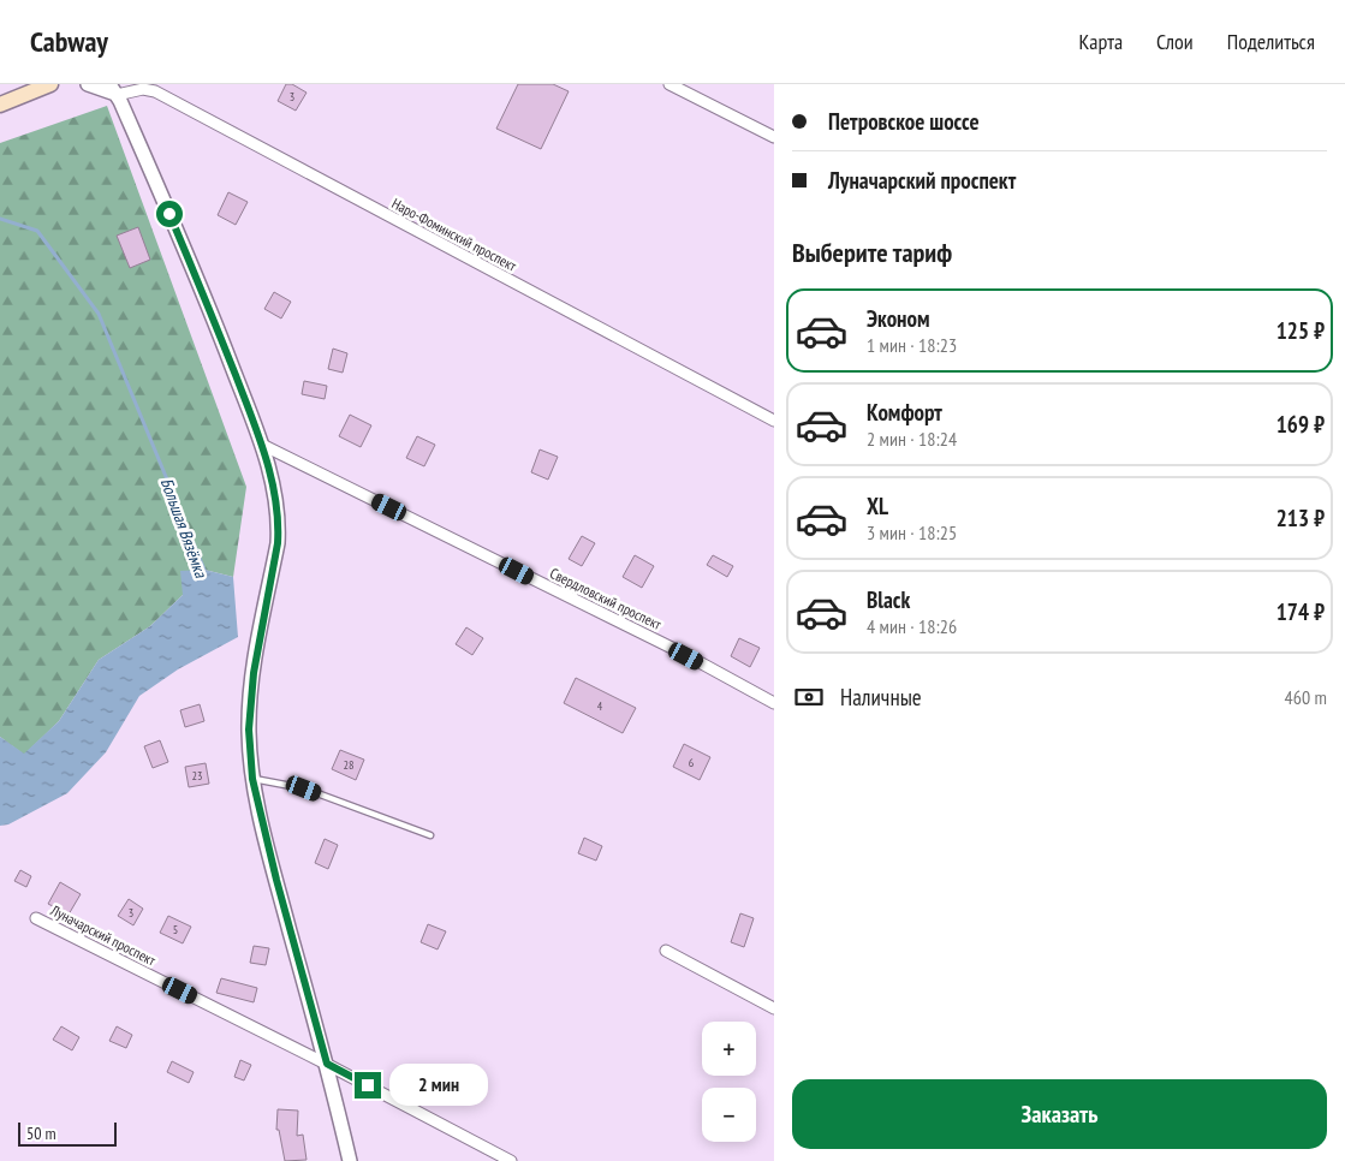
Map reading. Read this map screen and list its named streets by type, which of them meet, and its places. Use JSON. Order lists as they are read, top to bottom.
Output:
{
  "streets": {
    "street": ["Наро-Фоминский проспект", "Свердловский проспект", "Луначарский проспект"]
  },
  "water": ["Большая Вязёмка"],
  "house_numbers": [
    "3",
    "4",
    "6",
    "28",
    "23",
    "3",
    "5"
  ],
  "scale_bar": "50 m",
  "page": {
    "header": "Cabway",
    "nav": ["Карта", "Слои", "Поделиться"],
    "banner": ["Петровское шоссе", "Луначарский проспект"],
    "heading": "Выберите тариф",
    "list": [
      {
        "name": "Эконом",
        "note": "1 мин · 18:23",
        "value": "125 ₽"
      },
      {
        "name": "Комфорт",
        "note": "2 мин · 18:24",
        "value": "169 ₽"
      },
      {
        "name": "XL",
        "note": "3 мин · 18:25",
        "value": "213 ₽"
      },
      {
        "name": "Black",
        "note": "4 мин · 18:26",
        "value": "174 ₽"
      }
    ],
    "pay": ["Наличные", "460 m"],
    "map_buttons": ["+", "−"],
    "bubble": "2 мин",
    "buttons": "Заказать",
    "scale": "50 m"
  }
}
